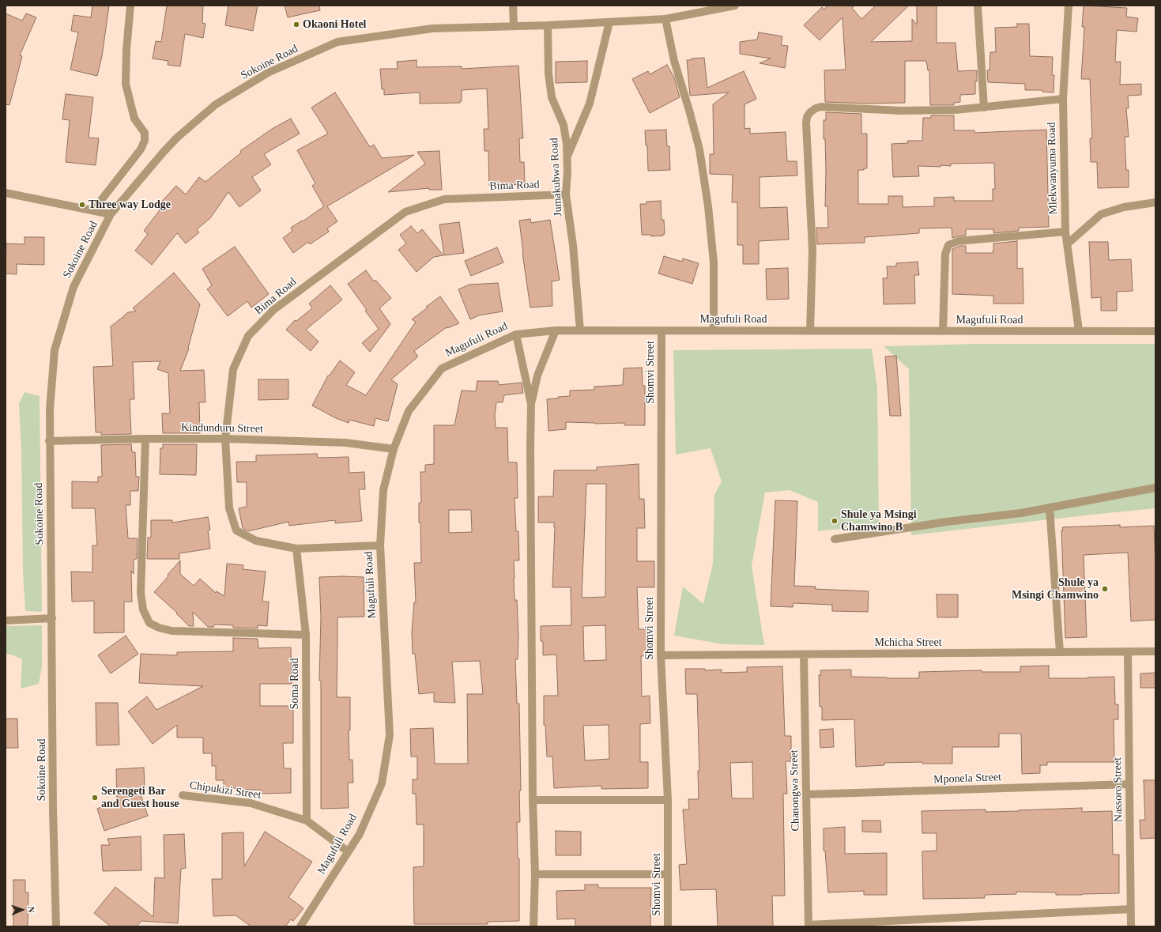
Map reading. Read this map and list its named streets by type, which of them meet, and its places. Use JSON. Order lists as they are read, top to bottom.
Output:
{
  "streets": {
    "street": [
      "Sokoine Road",
      "Mlekwanyuma Road",
      "Jumakubwa Road",
      "Bima Road",
      "Magufuli Road",
      "Shomvi Street",
      "Kindunduru Street",
      "Mchicha Street",
      "Soma Road",
      "Mponela Street",
      "Nassoro Street",
      "Chipukizi Street",
      "Chanongwa Street"
    ]
  },
  "crossings": [
    ["Sokoine Road", "Jumakubwa Road"],
    ["Sokoine Road", "Kindunduru Street"],
    ["Mlekwanyuma Road", "Magufuli Road"],
    ["Jumakubwa Road", "Bima Road"],
    ["Jumakubwa Road", "Magufuli Road"],
    ["Bima Road", "Magufuli Road"],
    ["Bima Road", "Kindunduru Street"],
    ["Bima Road", "Soma Road"],
    ["Magufuli Road", "Shomvi Street"],
    ["Magufuli Road", "Kindunduru Street"],
    ["Magufuli Road", "Chipukizi Street"],
    ["Shomvi Street", "Mchicha Street"],
    ["Mchicha Street", "Nassoro Street"],
    ["Mchicha Street", "Chanongwa Street"],
    ["Soma Road", "Chipukizi Street"],
    ["Mponela Street", "Nassoro Street"],
    ["Mponela Street", "Chanongwa Street"]
  ],
  "places": [
    "Okaoni Hotel",
    "Three way Lodge",
    "Shule ya Msingi Chamwino B",
    "Shule ya Msingi Chamwino",
    "Serengeti Bar and Guest house"
  ],
  "north": "right"
}
